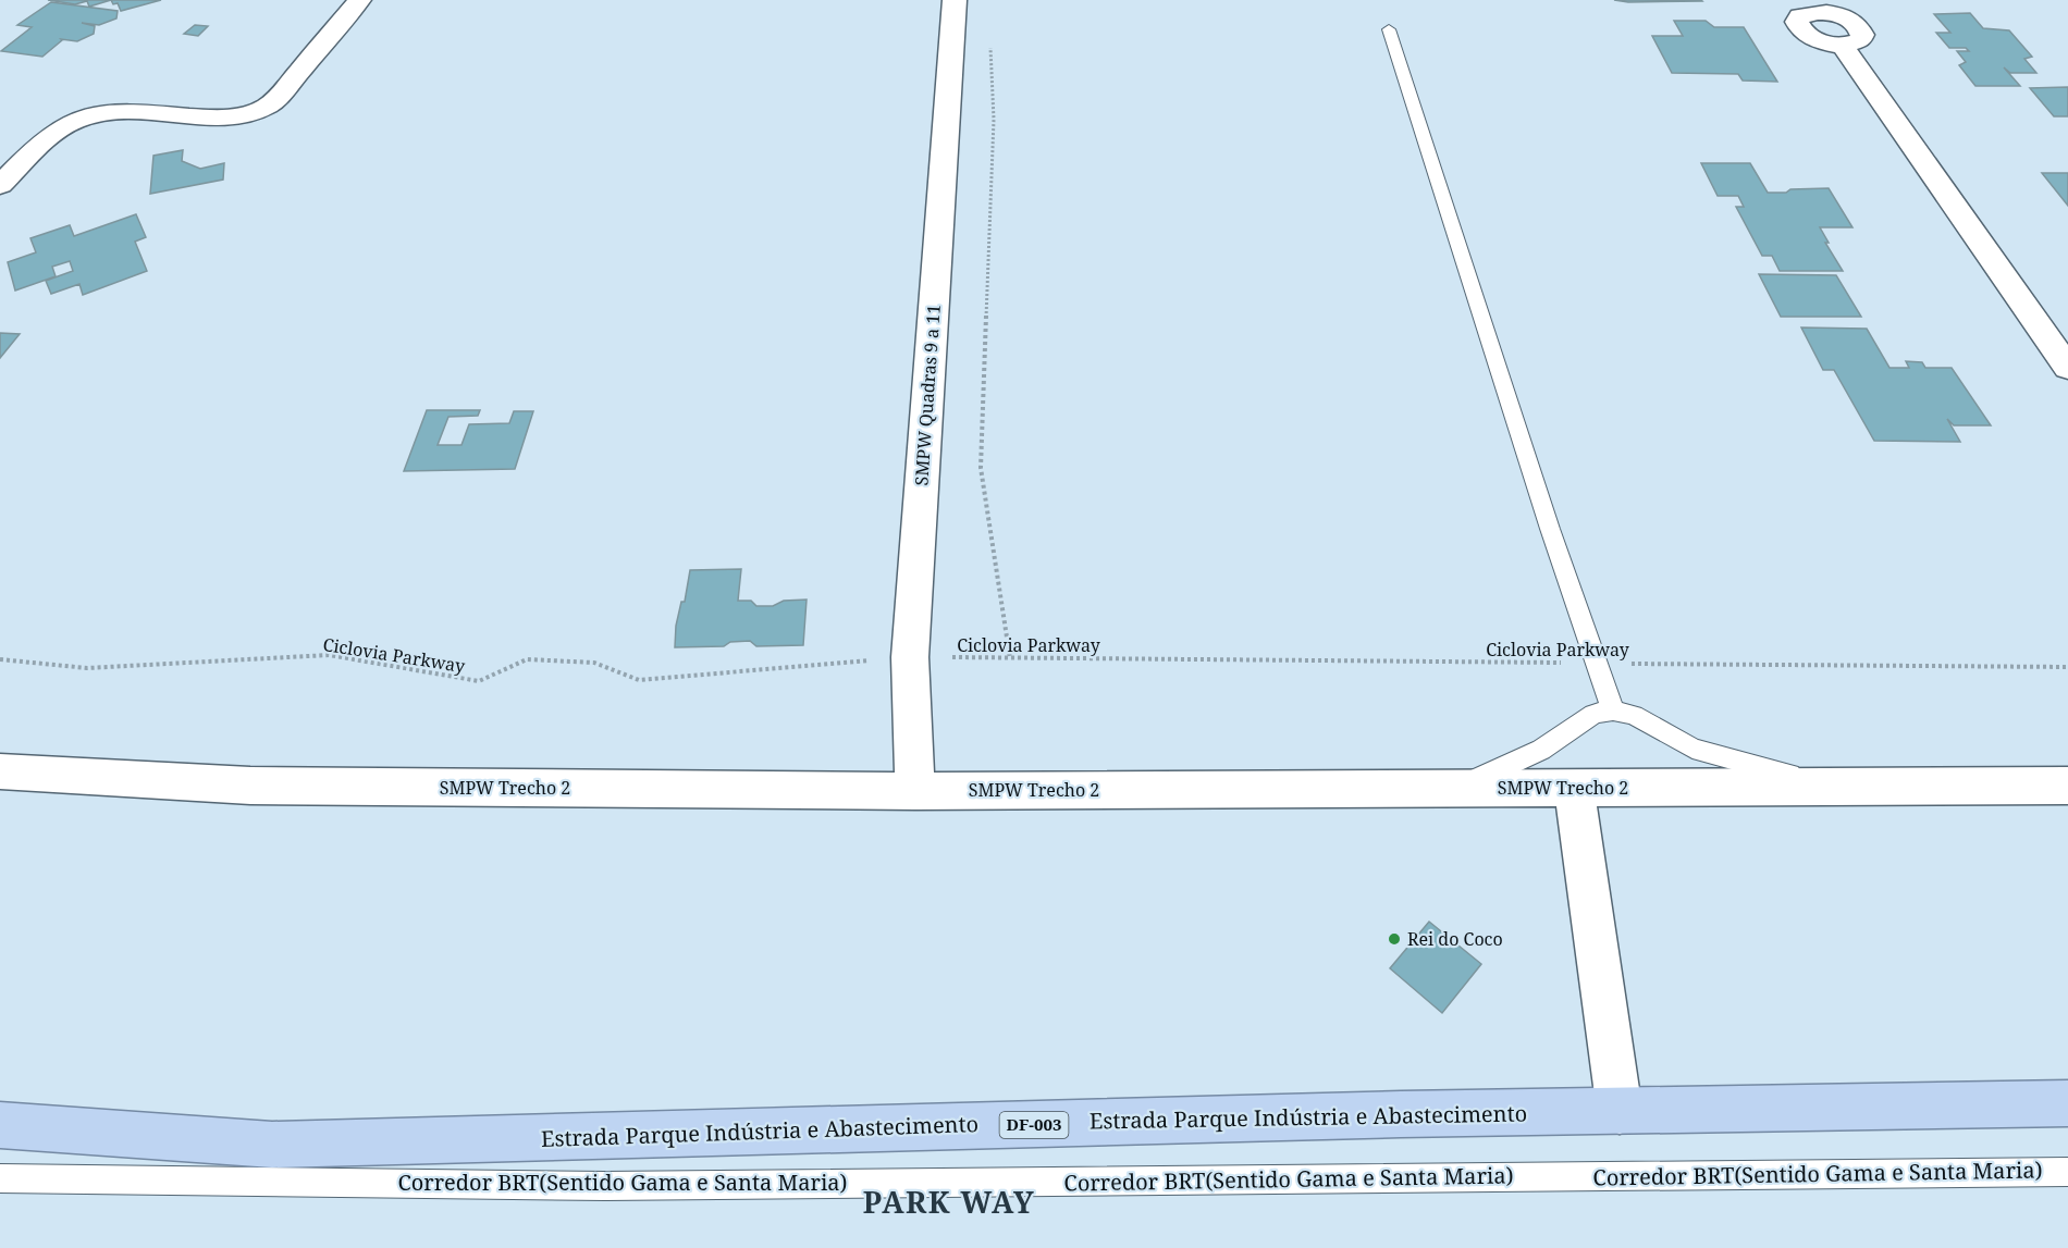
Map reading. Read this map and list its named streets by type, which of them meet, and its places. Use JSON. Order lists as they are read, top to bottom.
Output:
{
  "streets": {
    "highway": ["Estrada Parque Indústria e Abastecimento", "DF-003"],
    "street": ["SMPW Quadras 9 a 11", "SMPW Trecho 2"],
    "lane": ["Corredor BRT(Sentido Gama e Santa Maria)"],
    "path": ["Ciclovia Parkway"]
  },
  "crossings": [
    ["SMPW Quadras 9 a 11", "Ciclovia Parkway"],
    ["SMPW Quadras 9 a 11", "SMPW Trecho 2"]
  ],
  "districts": ["PARK WAY"],
  "places": ["Rei do Coco"]
}
